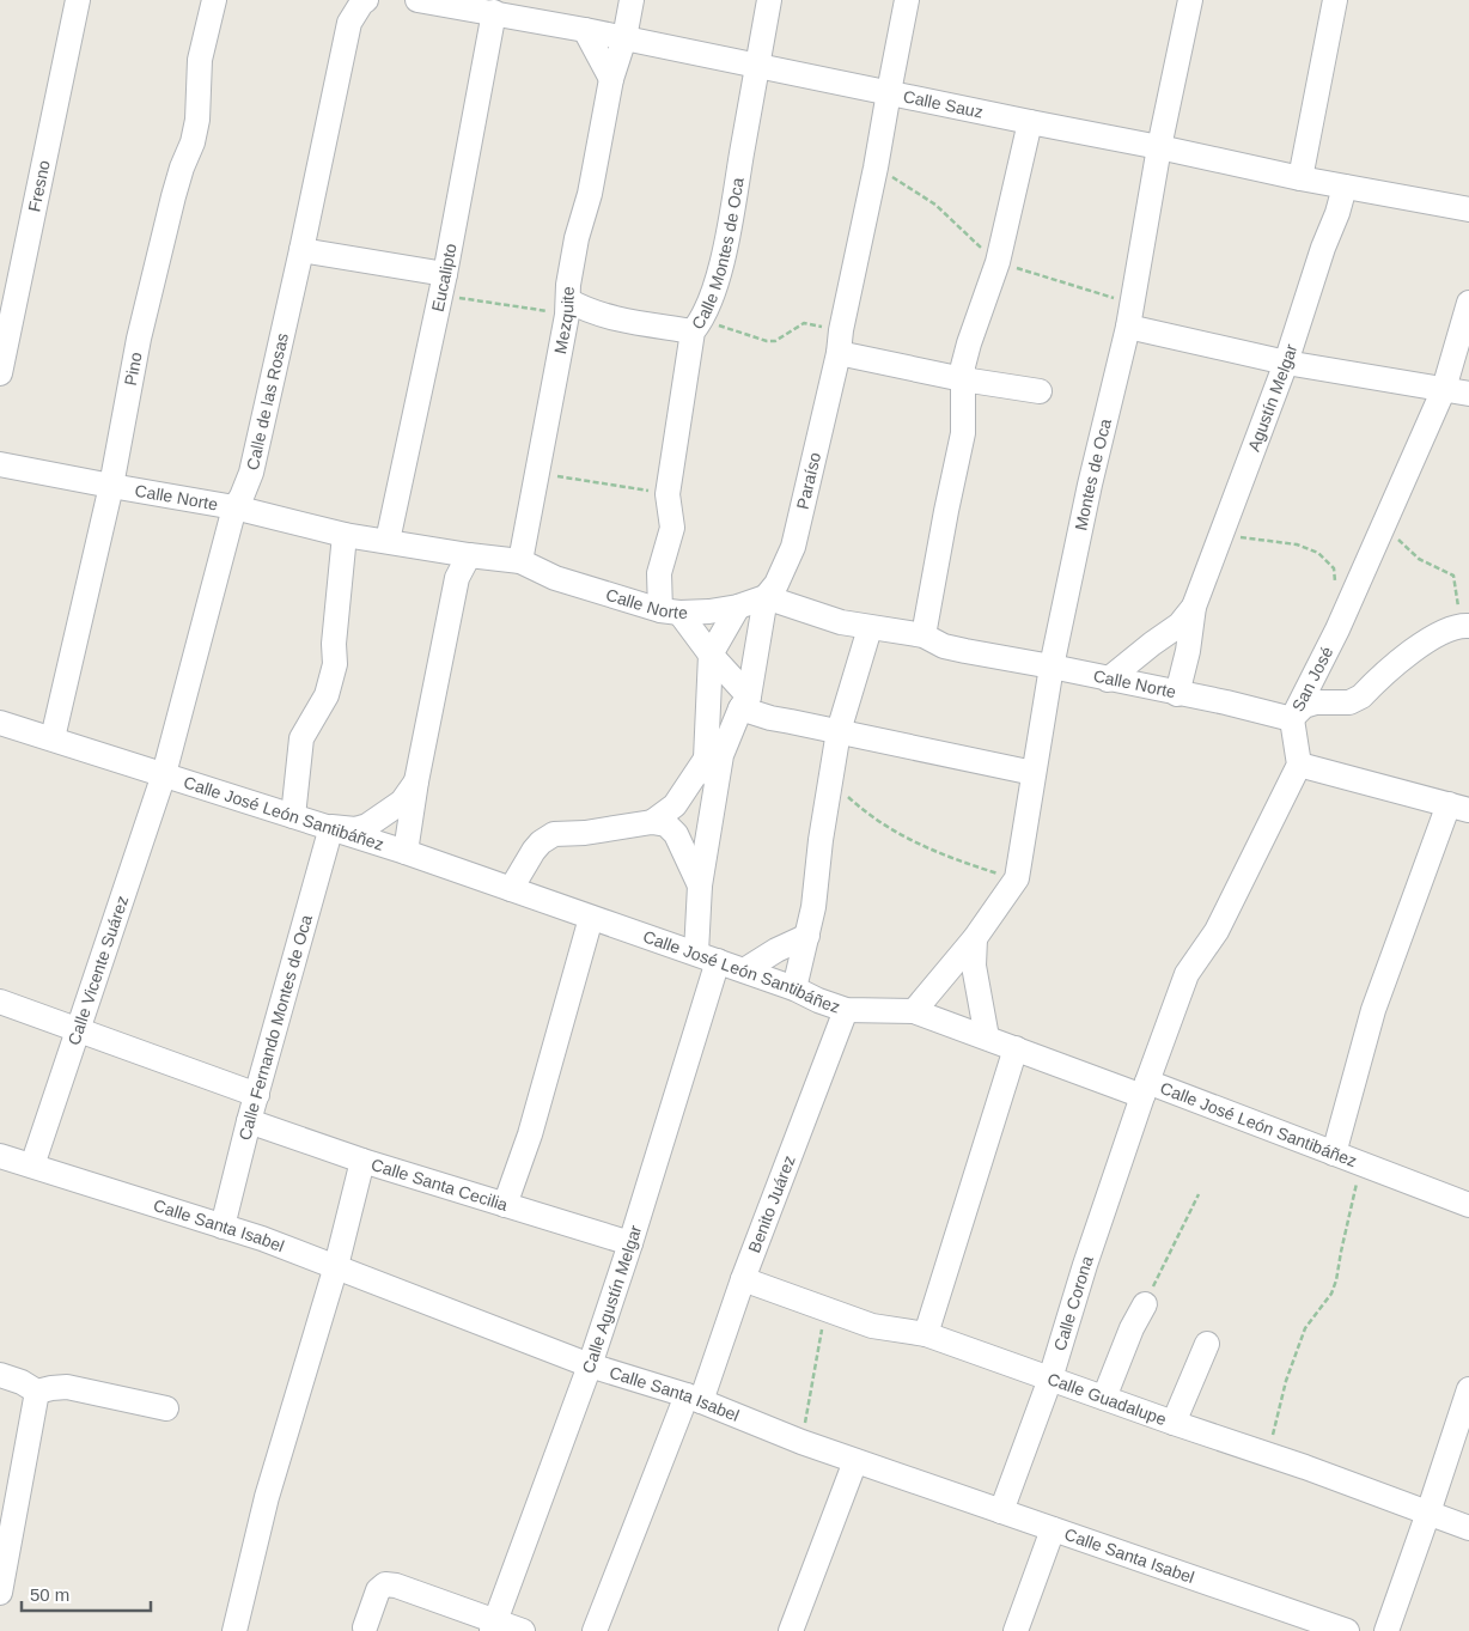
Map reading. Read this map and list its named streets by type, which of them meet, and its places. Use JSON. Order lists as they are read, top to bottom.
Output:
{
  "streets": {
    "street": [
      "Calle Sauz",
      "Fresno",
      "Calle Montes de Oca",
      "Eucalipto",
      "Mezquite",
      "Pino",
      "Agustín Melgar",
      "Calle de las Rosas",
      "Montes de Oca",
      "Paraíso",
      "Calle Norte",
      "San José",
      "Calle José León Santibáñez",
      "Calle Vicente Suárez",
      "Calle Fernando Montes de Oca",
      "Calle Santa Cecilia",
      "Benito Juárez",
      "Calle Santa Isabel",
      "Calle Agustín Melgar",
      "Calle Corona",
      "Calle Guadalupe"
    ]
  },
  "crossings": [
    ["Calle Sauz", "Calle Montes de Oca"],
    ["Calle Sauz", "Eucalipto"],
    ["Calle Sauz", "Mezquite"],
    ["Calle Sauz", "Agustín Melgar"],
    ["Calle Sauz", "Montes de Oca"],
    ["Calle Sauz", "Paraíso"],
    ["Calle Montes de Oca", "Calle Norte"],
    ["Eucalipto", "Calle Norte"],
    ["Mezquite", "Calle Norte"],
    ["Pino", "Calle Norte"],
    ["Pino", "Calle José León Santibáñez"],
    ["Agustín Melgar", "Calle Norte"],
    ["Calle de las Rosas", "Calle Norte"],
    ["Calle de las Rosas", "Calle José León Santibáñez"],
    ["Calle de las Rosas", "Calle Vicente Suárez"],
    ["Montes de Oca", "Calle Norte"],
    ["Montes de Oca", "Calle José León Santibáñez"],
    ["Paraíso", "Calle Norte"],
    ["Paraíso", "Calle José León Santibáñez"],
    ["Paraíso", "Calle Agustín Melgar"],
    ["Calle Norte", "San José"],
    ["Calle José León Santibáñez", "Calle Vicente Suárez"],
    ["Calle José León Santibáñez", "Calle Fernando Montes de Oca"],
    ["Calle José León Santibáñez", "Benito Juárez"],
    ["Calle José León Santibáñez", "Calle Agustín Melgar"],
    ["Calle José León Santibáñez", "Calle Corona"],
    ["Calle Vicente Suárez", "Calle Santa Isabel"],
    ["Calle Fernando Montes de Oca", "Calle Santa Cecilia"],
    ["Calle Fernando Montes de Oca", "Calle Santa Isabel"],
    ["Calle Santa Cecilia", "Calle Agustín Melgar"],
    ["Benito Juárez", "Calle Santa Isabel"],
    ["Benito Juárez", "Calle Guadalupe"],
    ["Calle Santa Isabel", "Calle Agustín Melgar"],
    ["Calle Santa Isabel", "Calle Corona"],
    ["Calle Corona", "Calle Guadalupe"]
  ],
  "scale_bar": "50 m"
}
